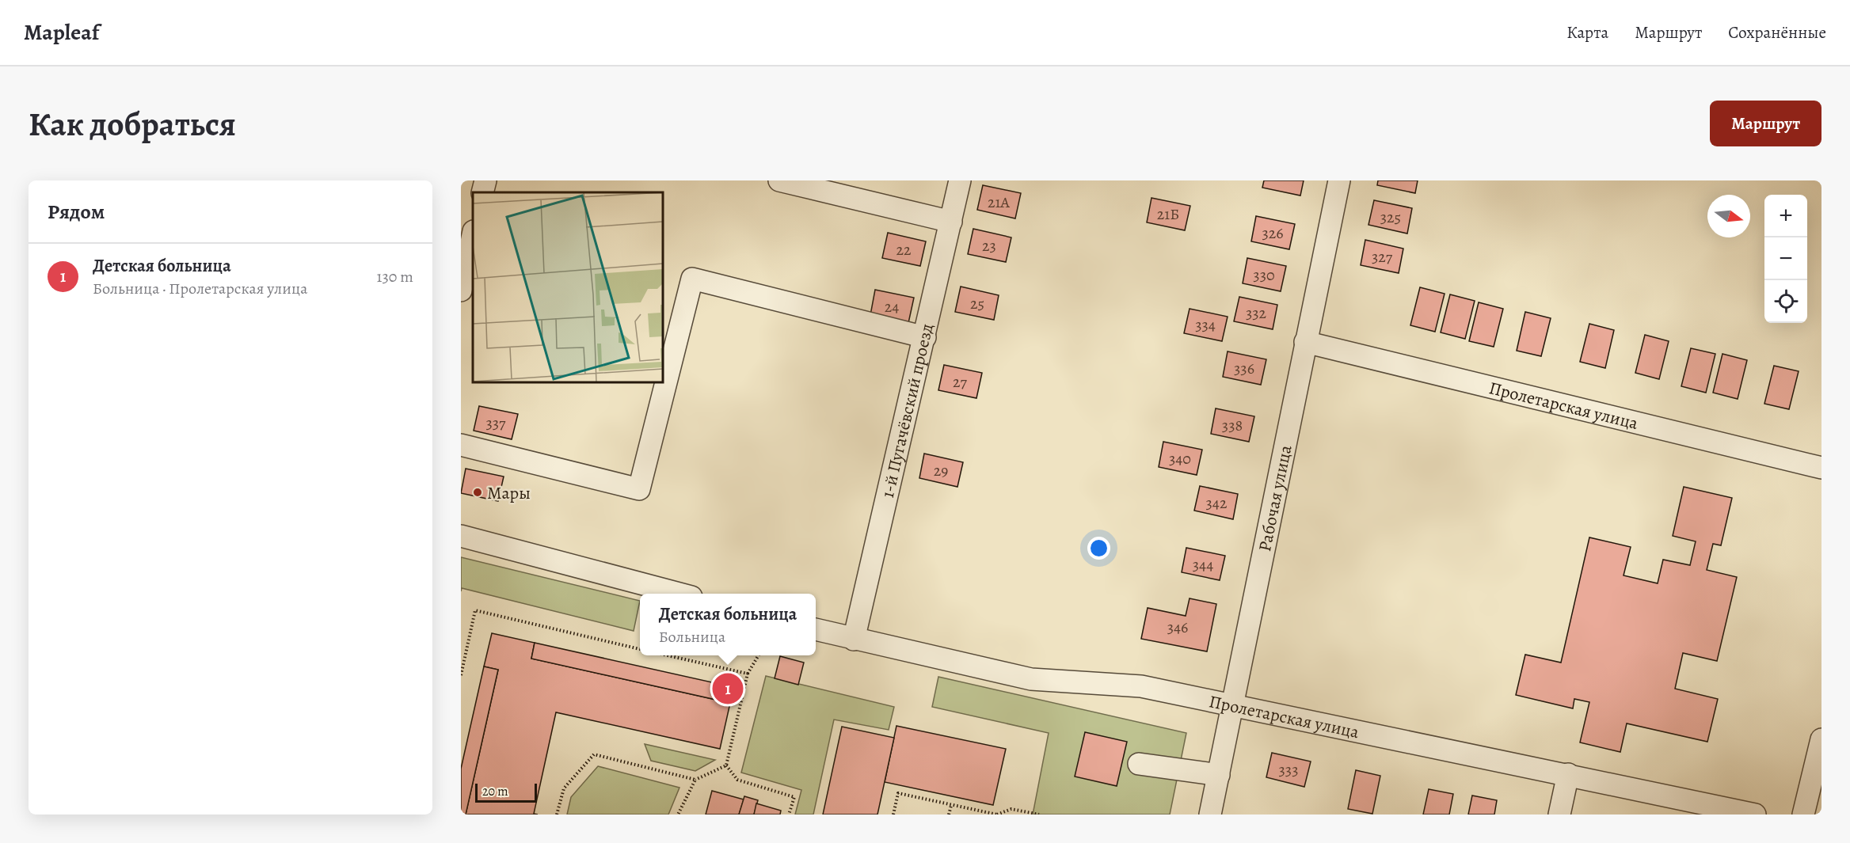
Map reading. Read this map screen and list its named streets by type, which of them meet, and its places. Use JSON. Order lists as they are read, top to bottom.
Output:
{
  "streets": {
    "street": ["Пролетарская улица", "1-й Пугачёвский проезд", "Рабочая улица"]
  },
  "crossings": [
    ["Пролетарская улица", "1-й Пугачёвский проезд"],
    ["Пролетарская улица", "Рабочая улица"]
  ],
  "places": ["Мары"],
  "house_numbers": [
    "21А",
    "21Б",
    "325",
    "326",
    "23",
    "22",
    "327",
    "330",
    "25",
    "24",
    "332",
    "334",
    "336",
    "27",
    "337",
    "338",
    "340",
    "29",
    "342",
    "344",
    "346",
    "333"
  ],
  "scale_bar": "20 m",
  "north": "right",
  "page": {
    "header": "Mapleaf",
    "nav": ["Карта", "Маршрут", "Сохранённые"],
    "buttons": "Маршрут",
    "title": "Как добраться",
    "heading": "Рядом",
    "map_buttons": ["+", "−"],
    "list": [
      {
        "mark": "1",
        "name": "Детская больница",
        "note": "Больница · Пролетарская улица",
        "value": "130 m"
      }
    ],
    "popup": ["Детская больница", "Больница"],
    "pins": "1",
    "scale": "20 m"
  }
}
